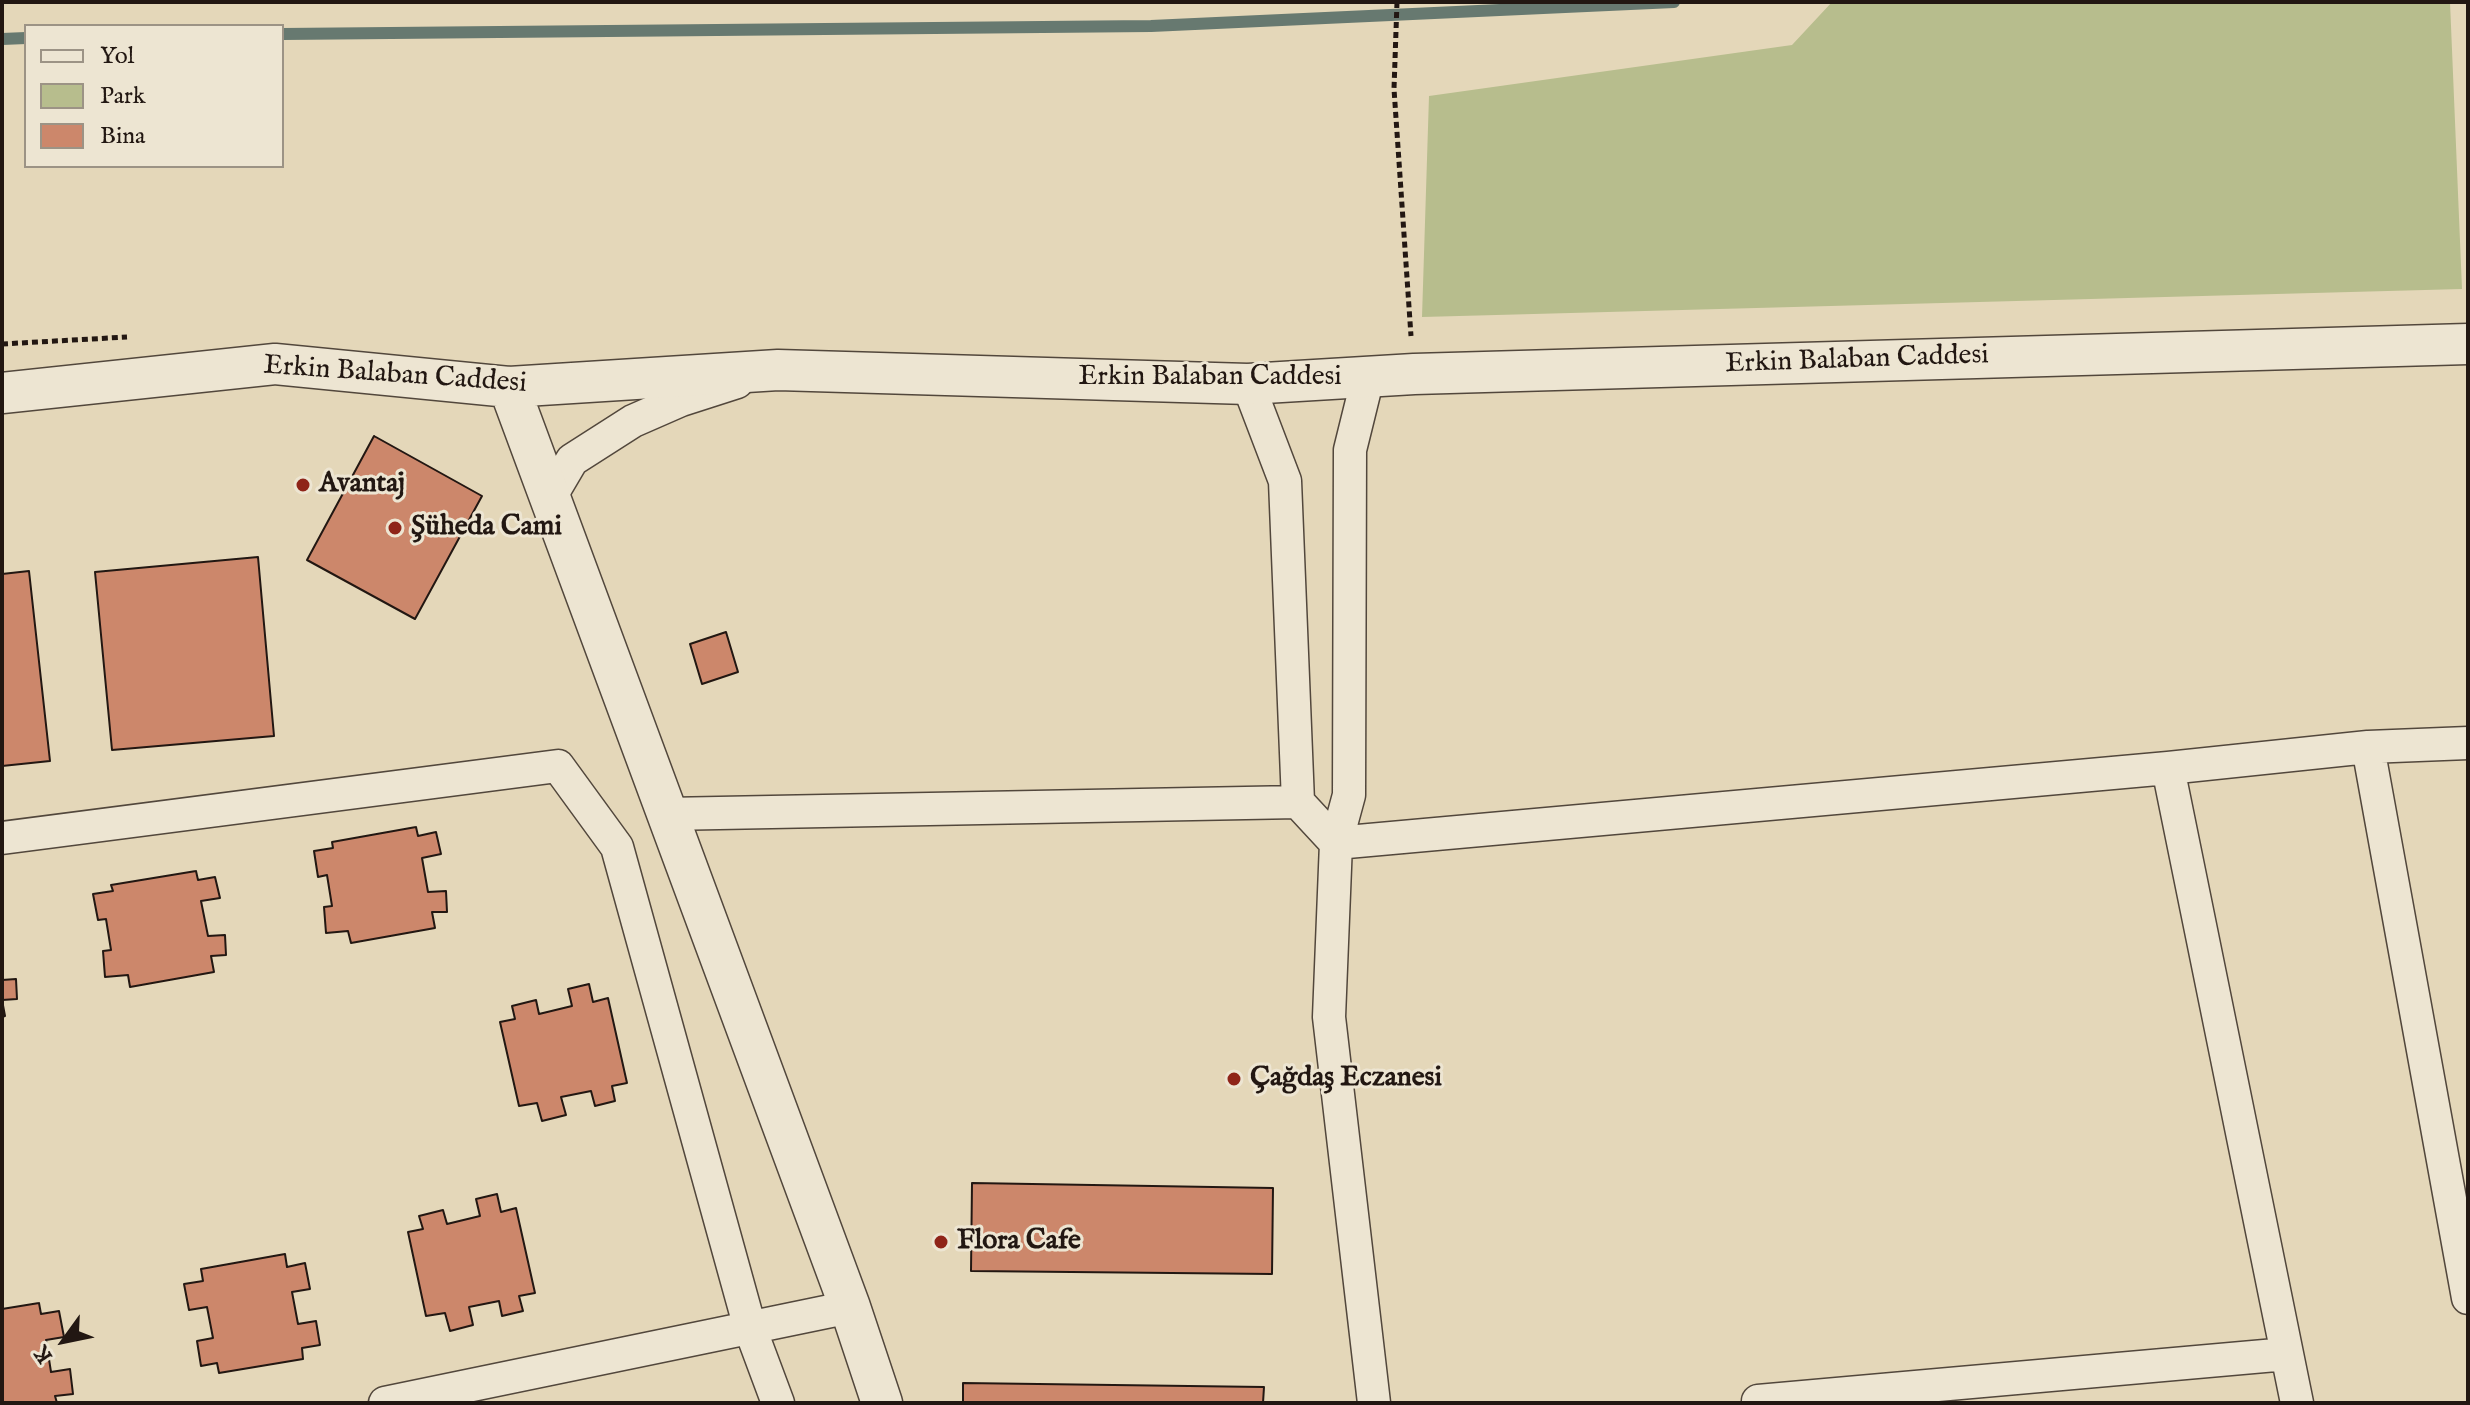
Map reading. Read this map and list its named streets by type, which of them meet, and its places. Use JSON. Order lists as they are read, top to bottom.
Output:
{
  "streets": {
    "street": ["Erkin Balaban Caddesi"]
  },
  "places": [
    "Avantaj",
    "Şüheda Cami",
    "Çağdaş Eczanesi",
    "Flora Cafe"
  ],
  "legend": ["Yol", "Park", "Bina"],
  "north": "bottom left"
}
